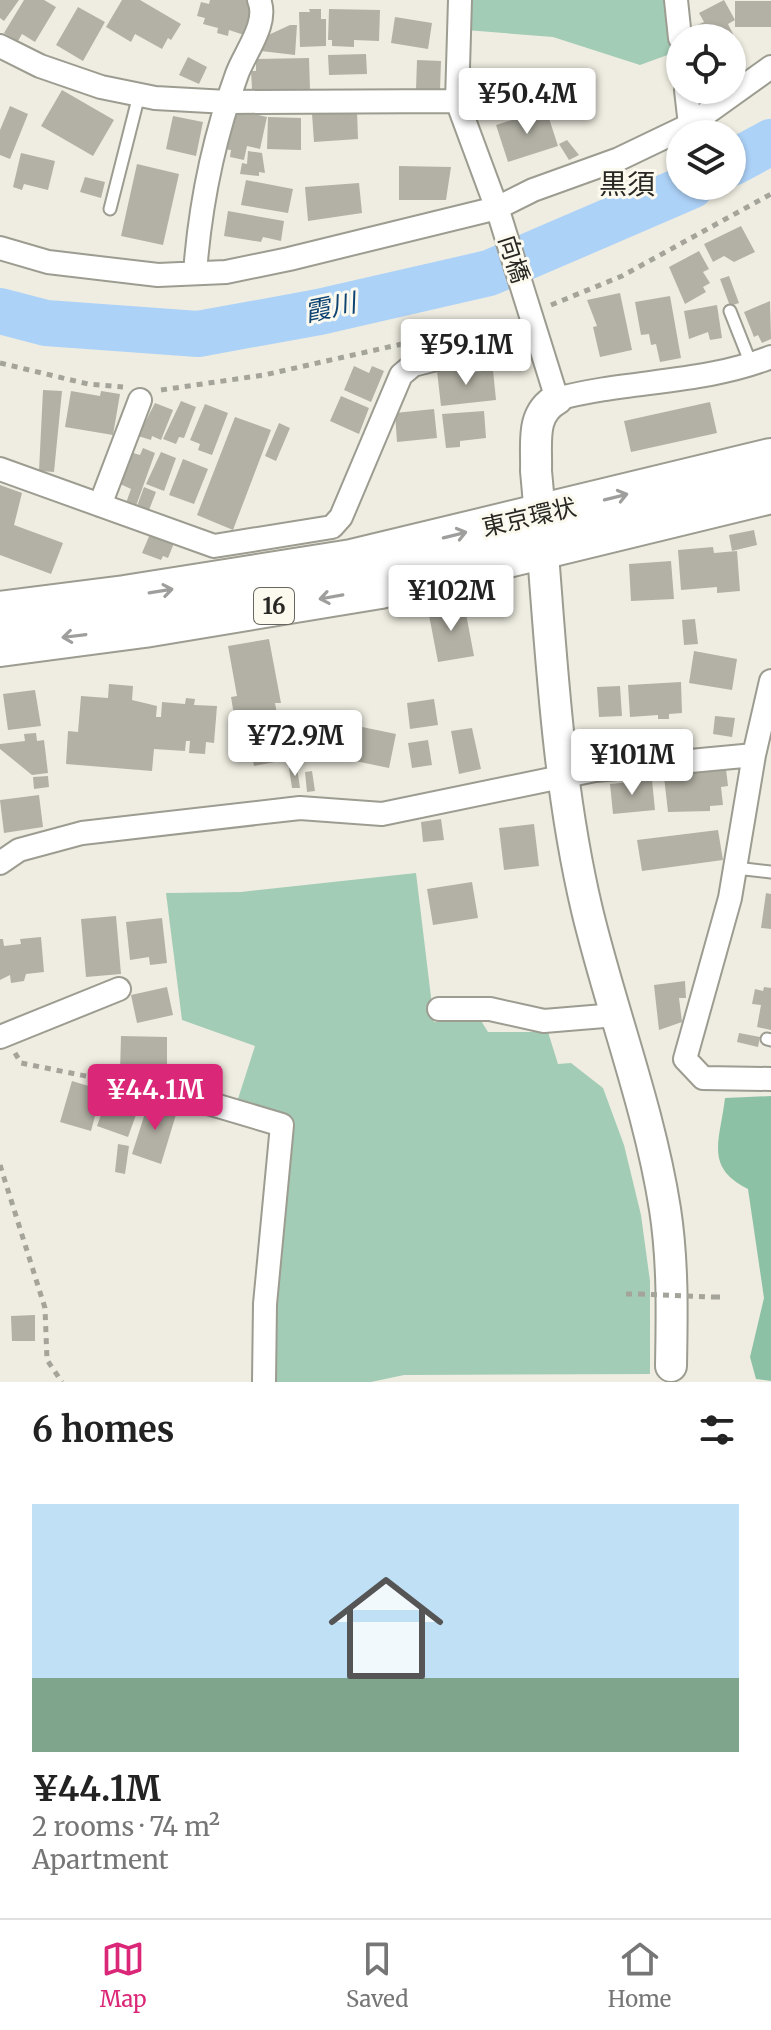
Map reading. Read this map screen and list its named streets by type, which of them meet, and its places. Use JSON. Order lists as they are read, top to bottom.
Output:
{
  "streets": {
    "highway": ["東京環状", "16"],
    "street": ["向橋"]
  },
  "districts": ["黒須"],
  "water": ["霞川"],
  "page": {
    "price": [
      "¥50.4M",
      "¥59.1M",
      "¥102M",
      "¥72.9M",
      "¥101M",
      "¥44.1M"
    ],
    "heading": "6 homes",
    "list": [
      {
        "name": "¥44.1M",
        "note": "2 rooms · 74 m² · Apartment"
      }
    ],
    "tabs": ["Map", "Saved", "Home"]
  }
}
